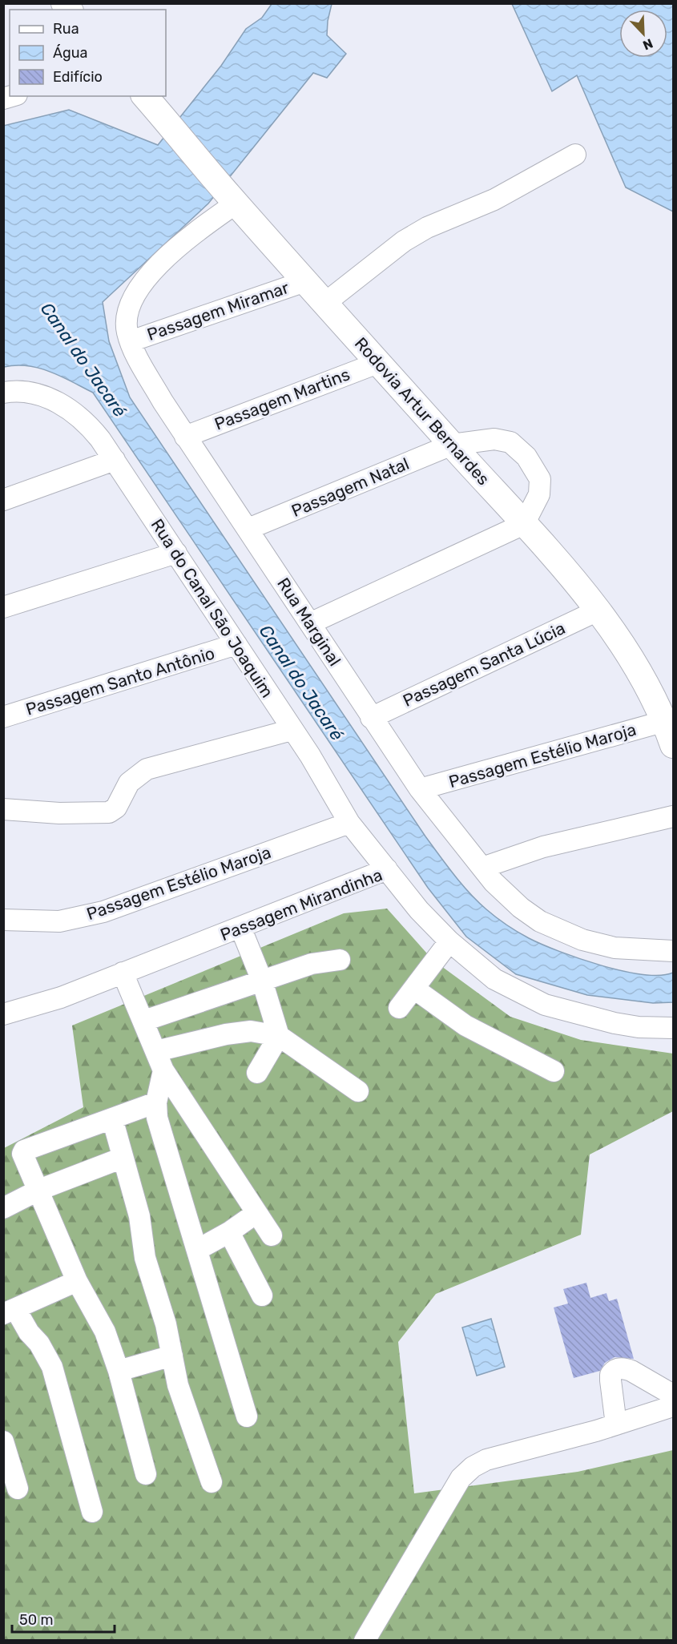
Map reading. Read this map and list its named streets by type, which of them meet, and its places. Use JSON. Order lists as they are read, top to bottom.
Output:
{
  "streets": {
    "main road": ["Rodovia Artur Bernardes"],
    "street": [
      "Passagem Miramar",
      "Passagem Martins",
      "Passagem Natal",
      "Rua do Canal São Joaquim",
      "Rua Marginal",
      "Passagem Santa Lúcia",
      "Passagem Santo Antônio",
      "Passagem Estélio Maroja",
      "Passagem Mirandinha"
    ]
  },
  "crossings": [
    ["Passagem Miramar", "Rodovia Artur Bernardes"],
    ["Passagem Miramar", "Rua Marginal"],
    ["Passagem Martins", "Rodovia Artur Bernardes"],
    ["Passagem Martins", "Rua Marginal"],
    ["Rodovia Artur Bernardes", "Passagem Natal"],
    ["Rodovia Artur Bernardes", "Rua Marginal"],
    ["Rodovia Artur Bernardes", "Passagem Santa Lúcia"],
    ["Rodovia Artur Bernardes", "Passagem Estélio Maroja"],
    ["Passagem Natal", "Rua Marginal"],
    ["Rua do Canal São Joaquim", "Passagem Santo Antônio"],
    ["Rua do Canal São Joaquim", "Passagem Estélio Maroja"],
    ["Rua do Canal São Joaquim", "Passagem Mirandinha"],
    ["Rua Marginal", "Passagem Santa Lúcia"],
    ["Rua Marginal", "Passagem Estélio Maroja"]
  ],
  "water": ["Canal do Jacaré"],
  "legend": ["Rua", "Água", "Edifício"],
  "scale_bar": "50 m",
  "north": "bottom right"
}
